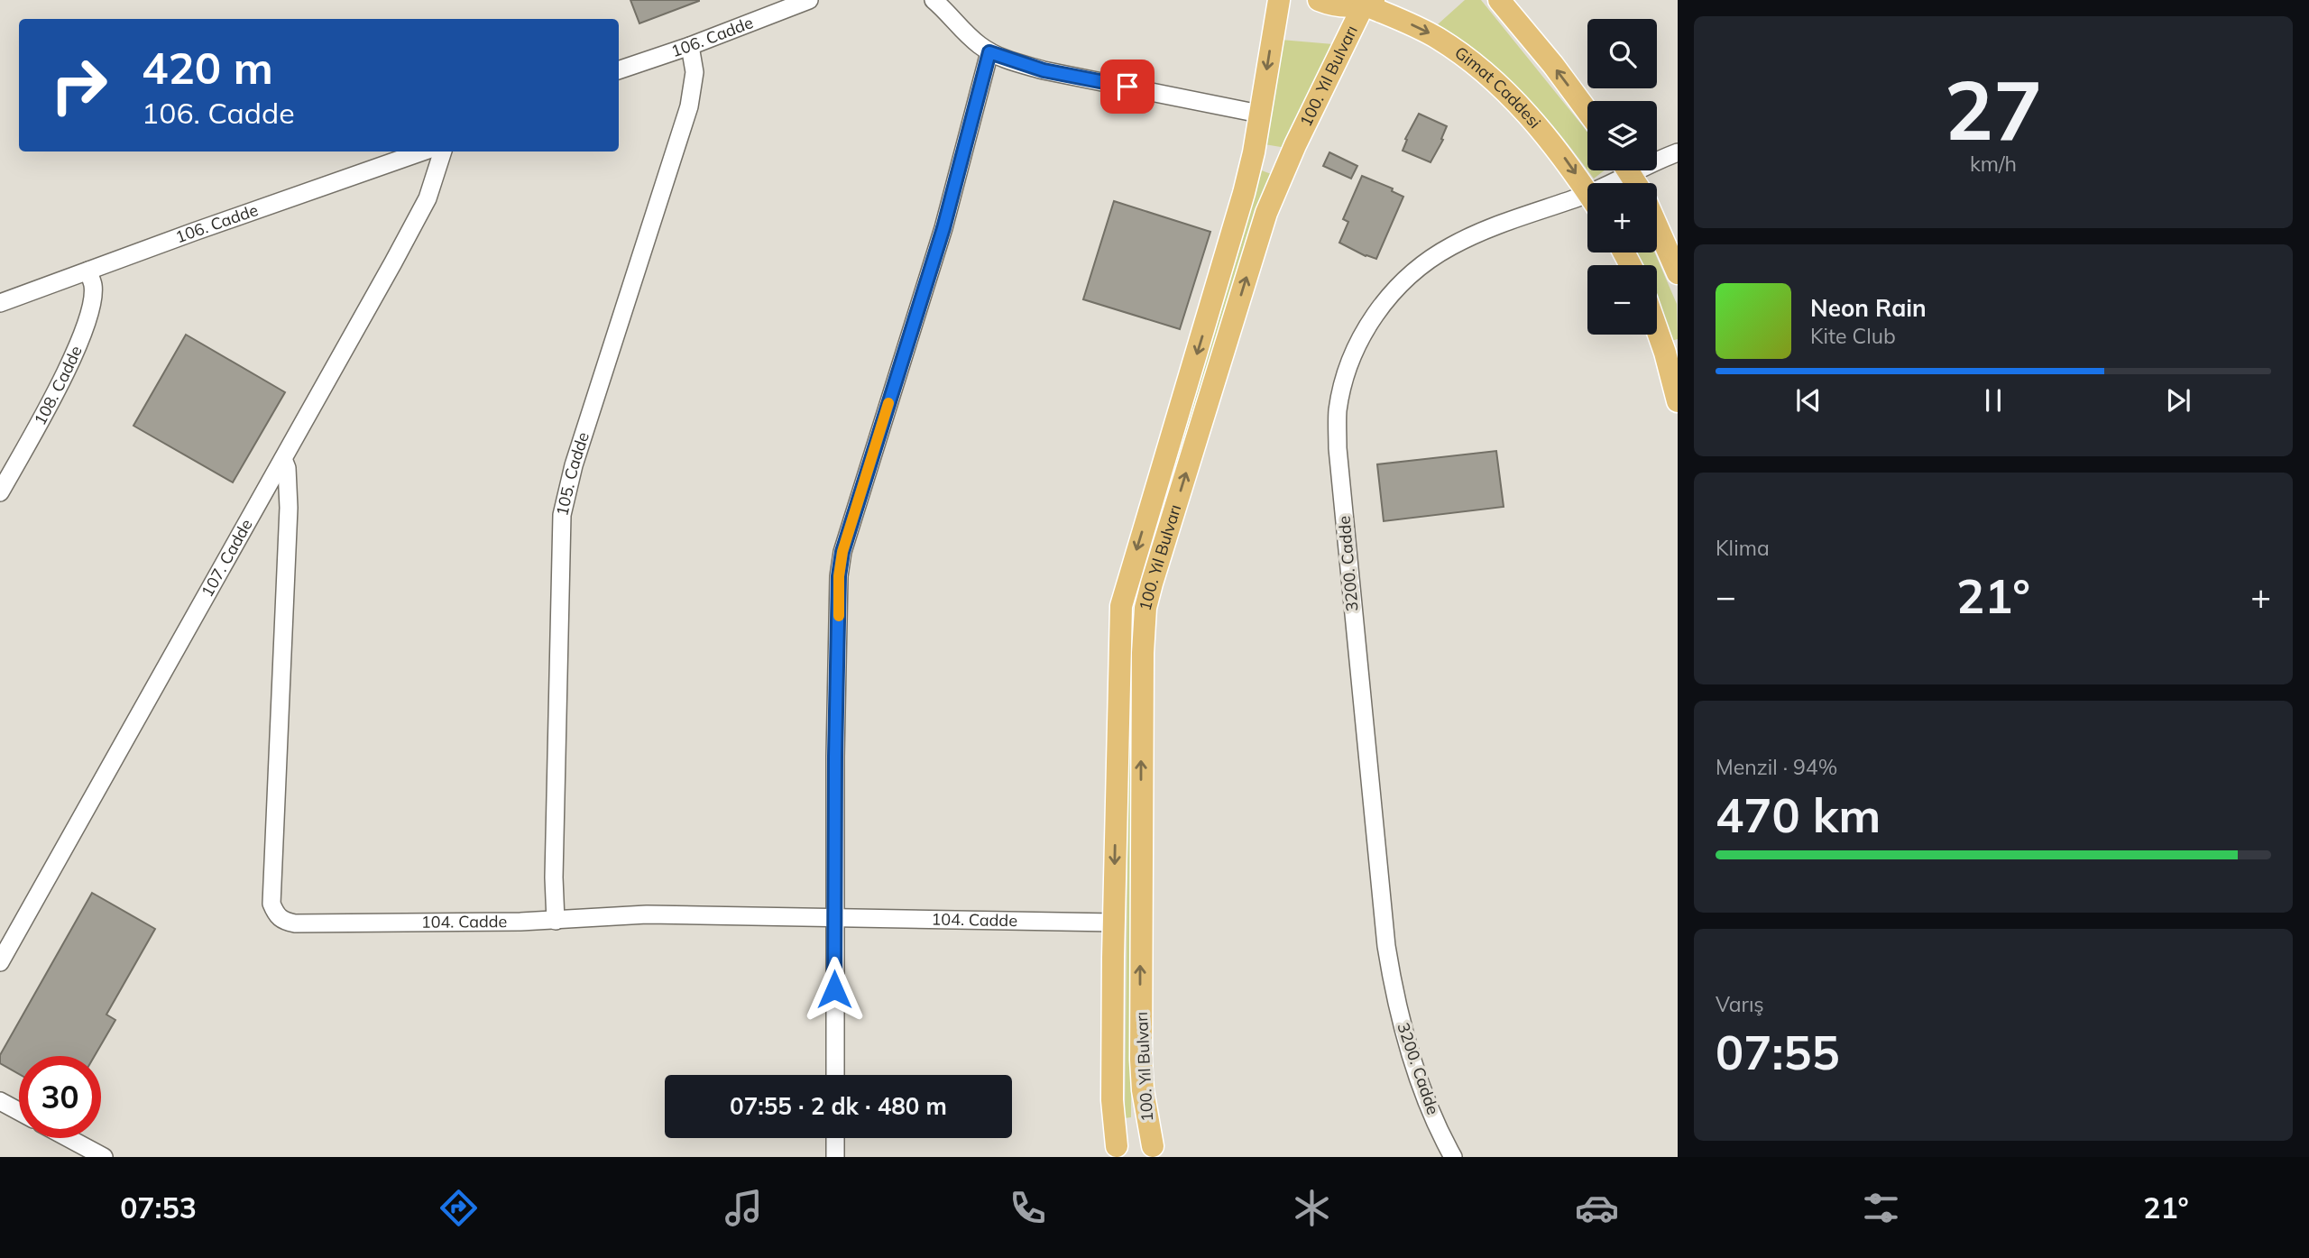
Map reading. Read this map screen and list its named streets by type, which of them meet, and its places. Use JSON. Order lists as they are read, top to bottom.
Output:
{
  "streets": {
    "main road": ["100. Yıl Bulvarı", "Gimat Caddesi"],
    "street": [
      "106. Cadde",
      "108. Cadde",
      "105. Cadde",
      "107. Cadde",
      "3200. Cadde",
      "104. Cadde"
    ]
  },
  "crossings": [
    ["106. Cadde", "108. Cadde"],
    ["106. Cadde", "105. Cadde"],
    ["100. Yıl Bulvarı", "Gimat Caddesi"],
    ["100. Yıl Bulvarı", "104. Cadde"],
    ["105. Cadde", "104. Cadde"],
    ["107. Cadde", "104. Cadde"]
  ],
  "page": {
    "tile": [
      ["27", "km/h"],
      "Klima",
      ["Menzil · 94%", "470 km"],
      ["Varış", "07:55"]
    ],
    "map_buttons": ["+", "−"],
    "turn": ["420 m", "106. Cadde"],
    "song": ["Neon Rain", "Kite Club"],
    "heat": ["−", "21°", "+"],
    "limit": "30",
    "trip": "07:55 · 2 dk · 480 m",
    "tabs": ["07:53", "21°"]
  }
}
